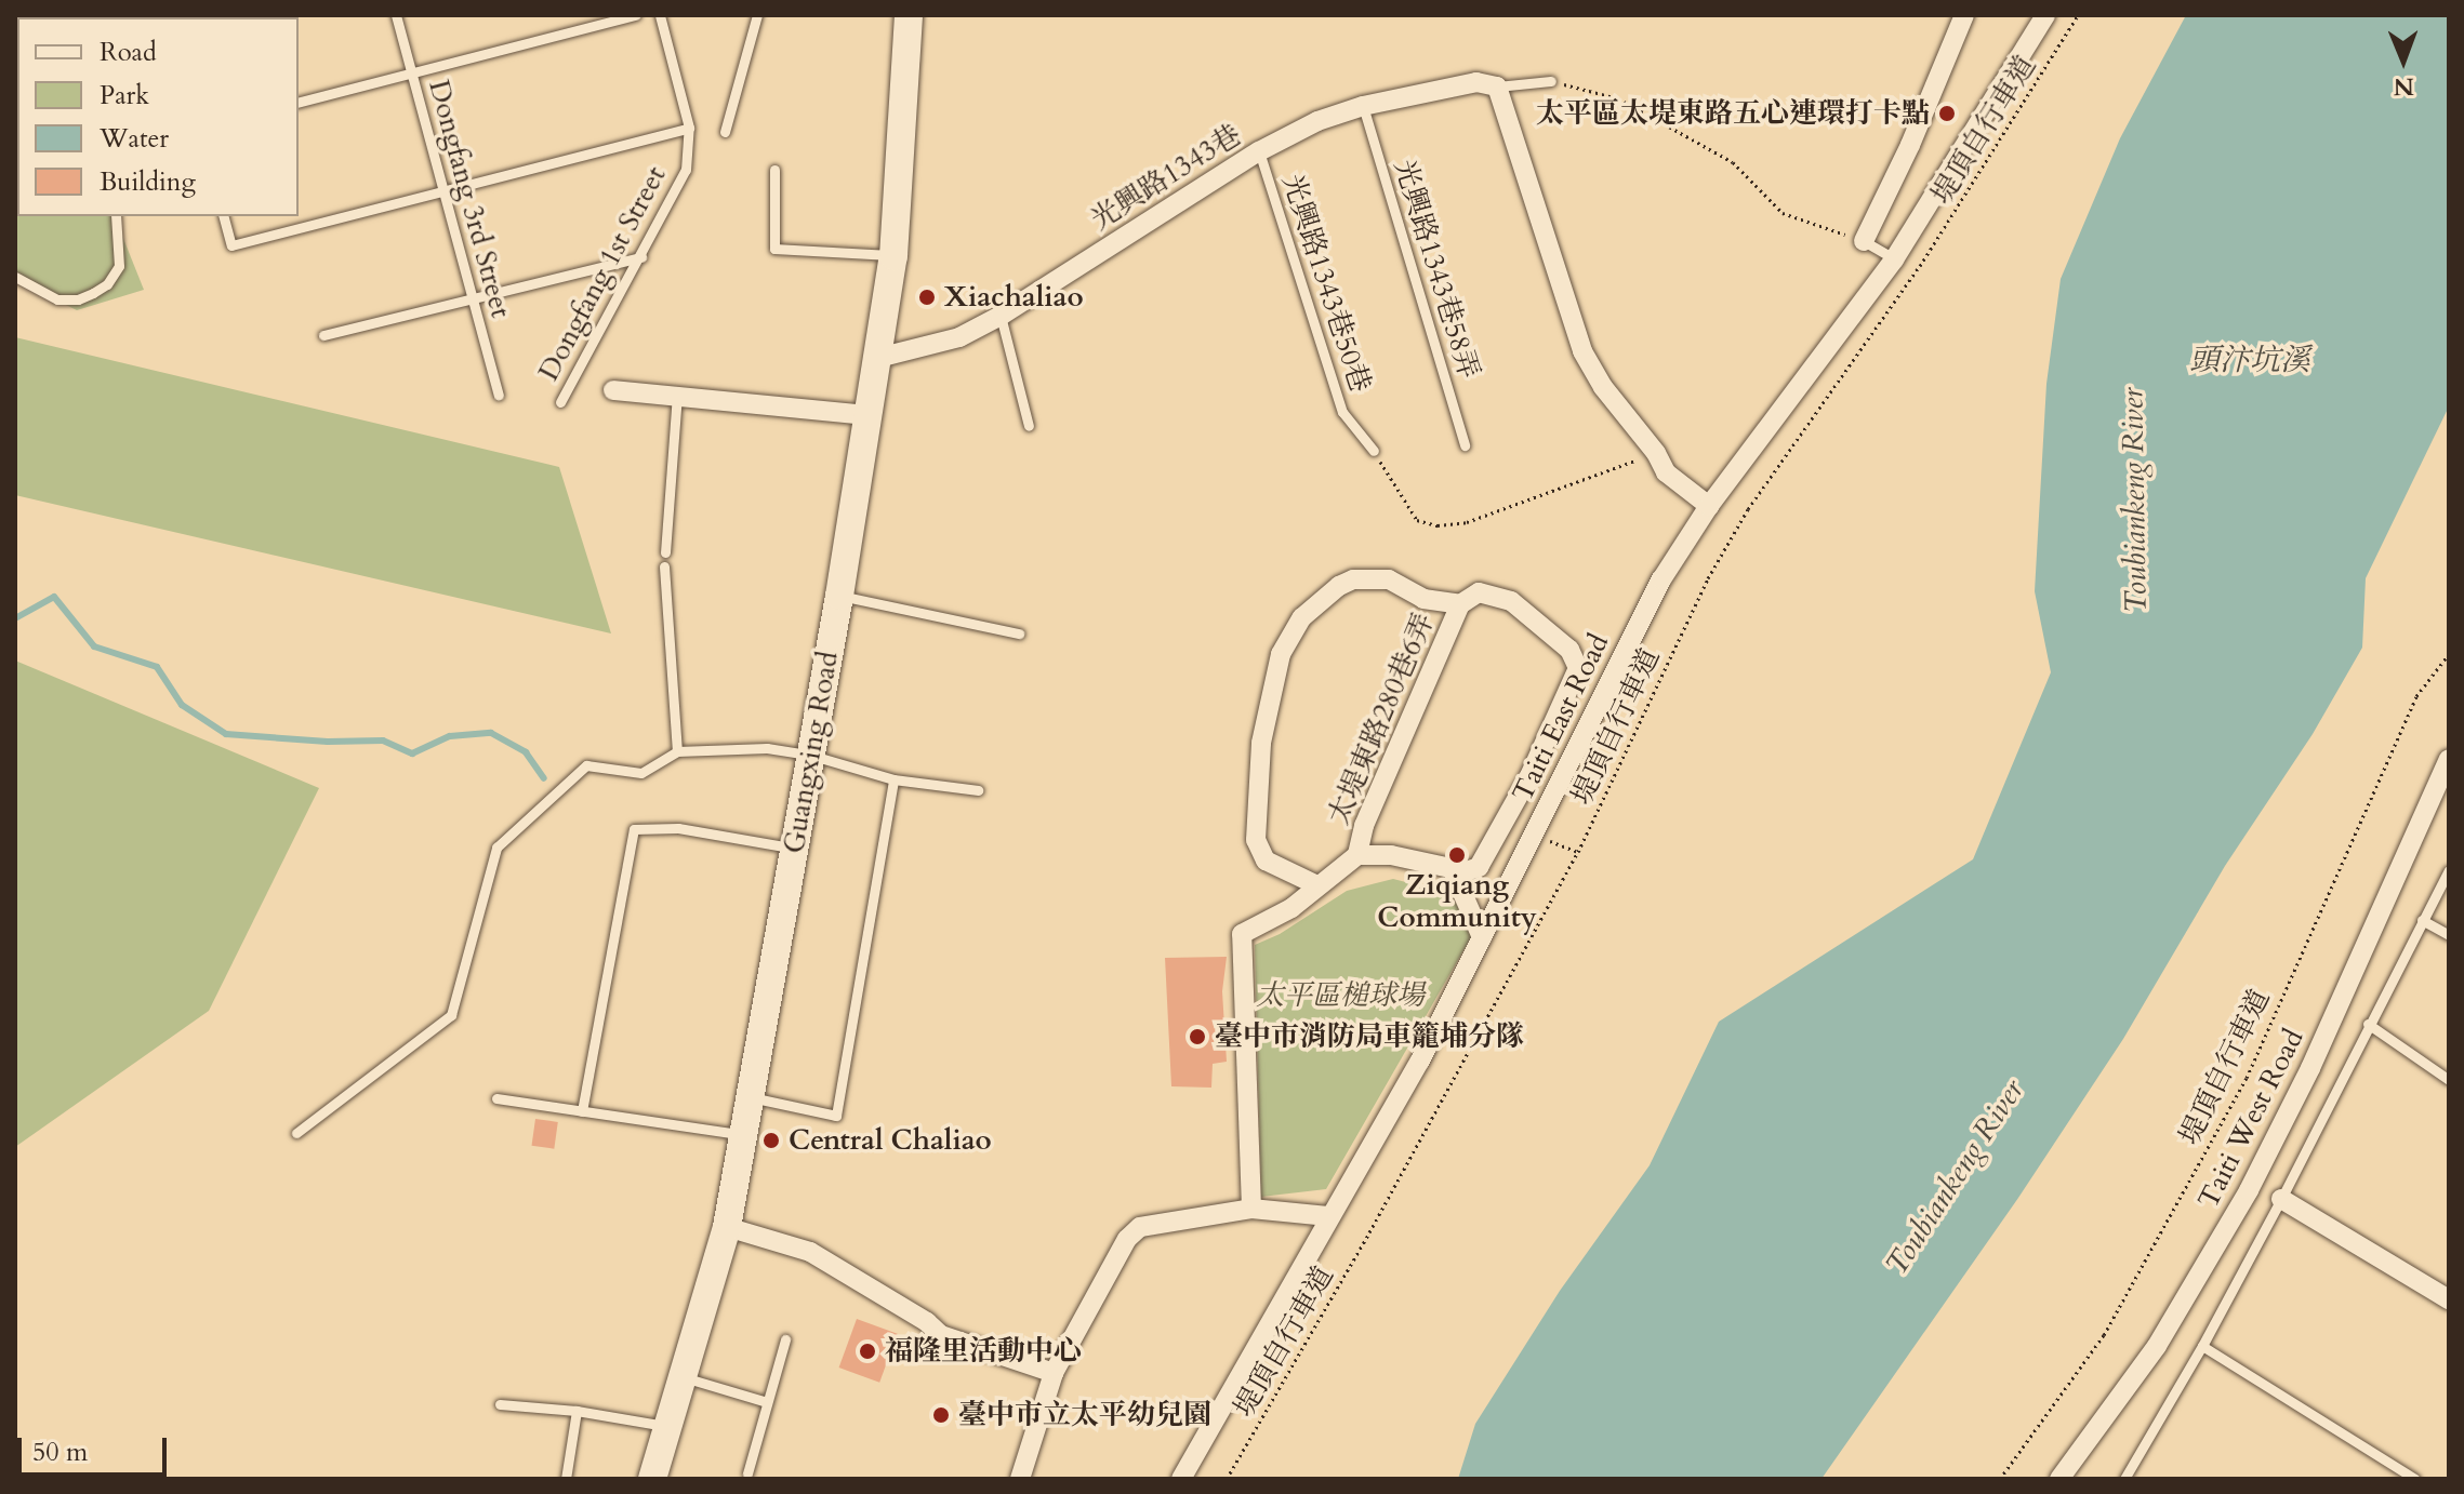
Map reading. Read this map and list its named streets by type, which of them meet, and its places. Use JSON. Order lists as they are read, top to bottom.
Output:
{
  "streets": {
    "main road": ["Guangxing Road"],
    "street": [
      "光興路1343巷",
      "Taiti East Road",
      "太堤東路280巷6弄",
      "Taiti West Road"
    ],
    "lane": [
      "Dongfang 3rd Street",
      "光興路1343巷58弄",
      "Dongfang 1st Street",
      "光興路1343巷50巷"
    ],
    "path": ["堤頂自行車道"]
  },
  "crossings": [
    ["光興路1343巷", "光興路1343巷58弄"],
    ["光興路1343巷", "光興路1343巷50巷"],
    ["光興路1343巷", "Guangxing Road"]
  ],
  "water": ["頭汴坑溪", "Toubiankeng River"],
  "parks": ["太平區槌球場"],
  "places": [
    "太平區太堤東路五心連環打卡點",
    "Xiachaliao",
    "Ziqiang Community",
    "臺中市消防局車籠埔分隊",
    "Central Chaliao",
    "福隆里活動中心",
    "臺中市立太平幼兒園"
  ],
  "legend": [
    "Road",
    "Park",
    "Water",
    "Building"
  ],
  "scale_bar": "50 m",
  "north": "bottom"
}
